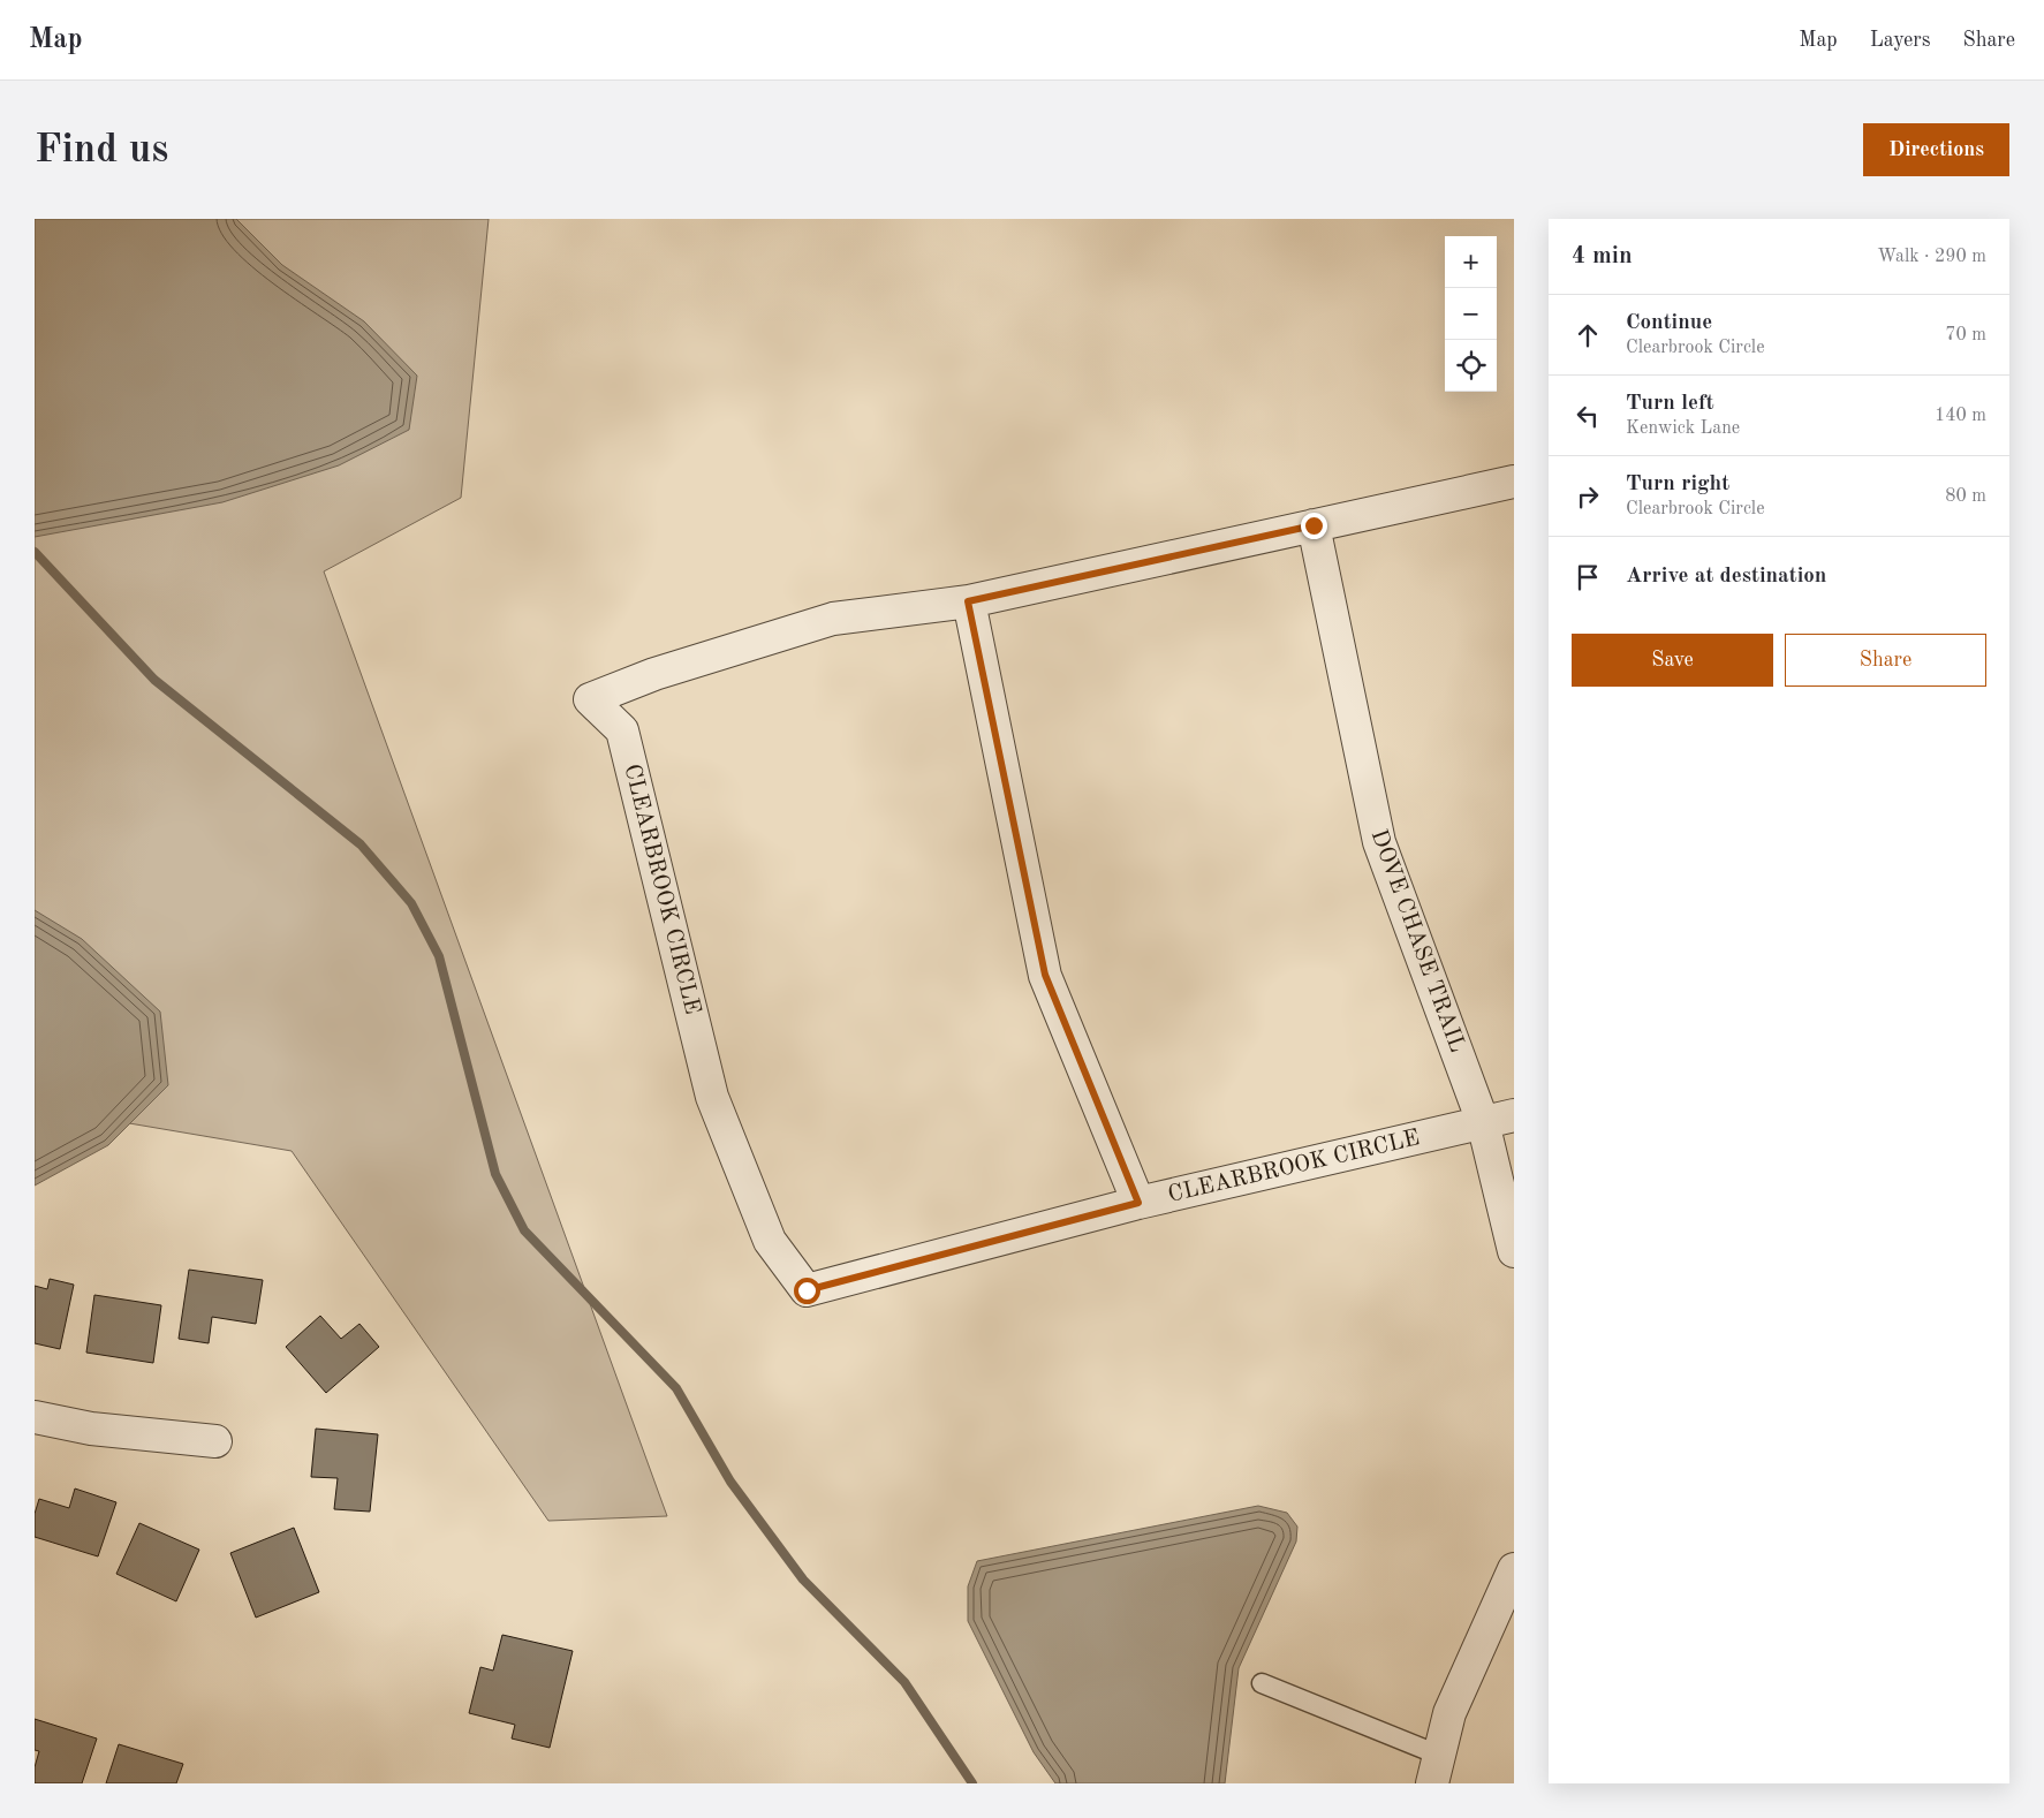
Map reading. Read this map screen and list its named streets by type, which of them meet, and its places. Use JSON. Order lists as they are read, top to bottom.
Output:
{
  "streets": {
    "street": ["CLEARBROOK CIRCLE", "DOVE CHASE TRAIL"]
  },
  "crossings": [
    ["CLEARBROOK CIRCLE", "DOVE CHASE TRAIL"]
  ],
  "page": {
    "header": "Map",
    "nav": ["Map", "Layers", "Share"],
    "buttons": [
      "Directions",
      ["Save", "Share"]
    ],
    "title": "Find us",
    "heading": ["4 min", "Walk · 290 m"],
    "map_buttons": ["+", "−"],
    "list": [
      ["Continue", "Clearbrook Circle", "70 m"],
      ["Turn left", "Kenwick Lane", "140 m"],
      ["Turn right", "Clearbrook Circle", "80 m"],
      "Arrive at destination"
    ]
  }
}
